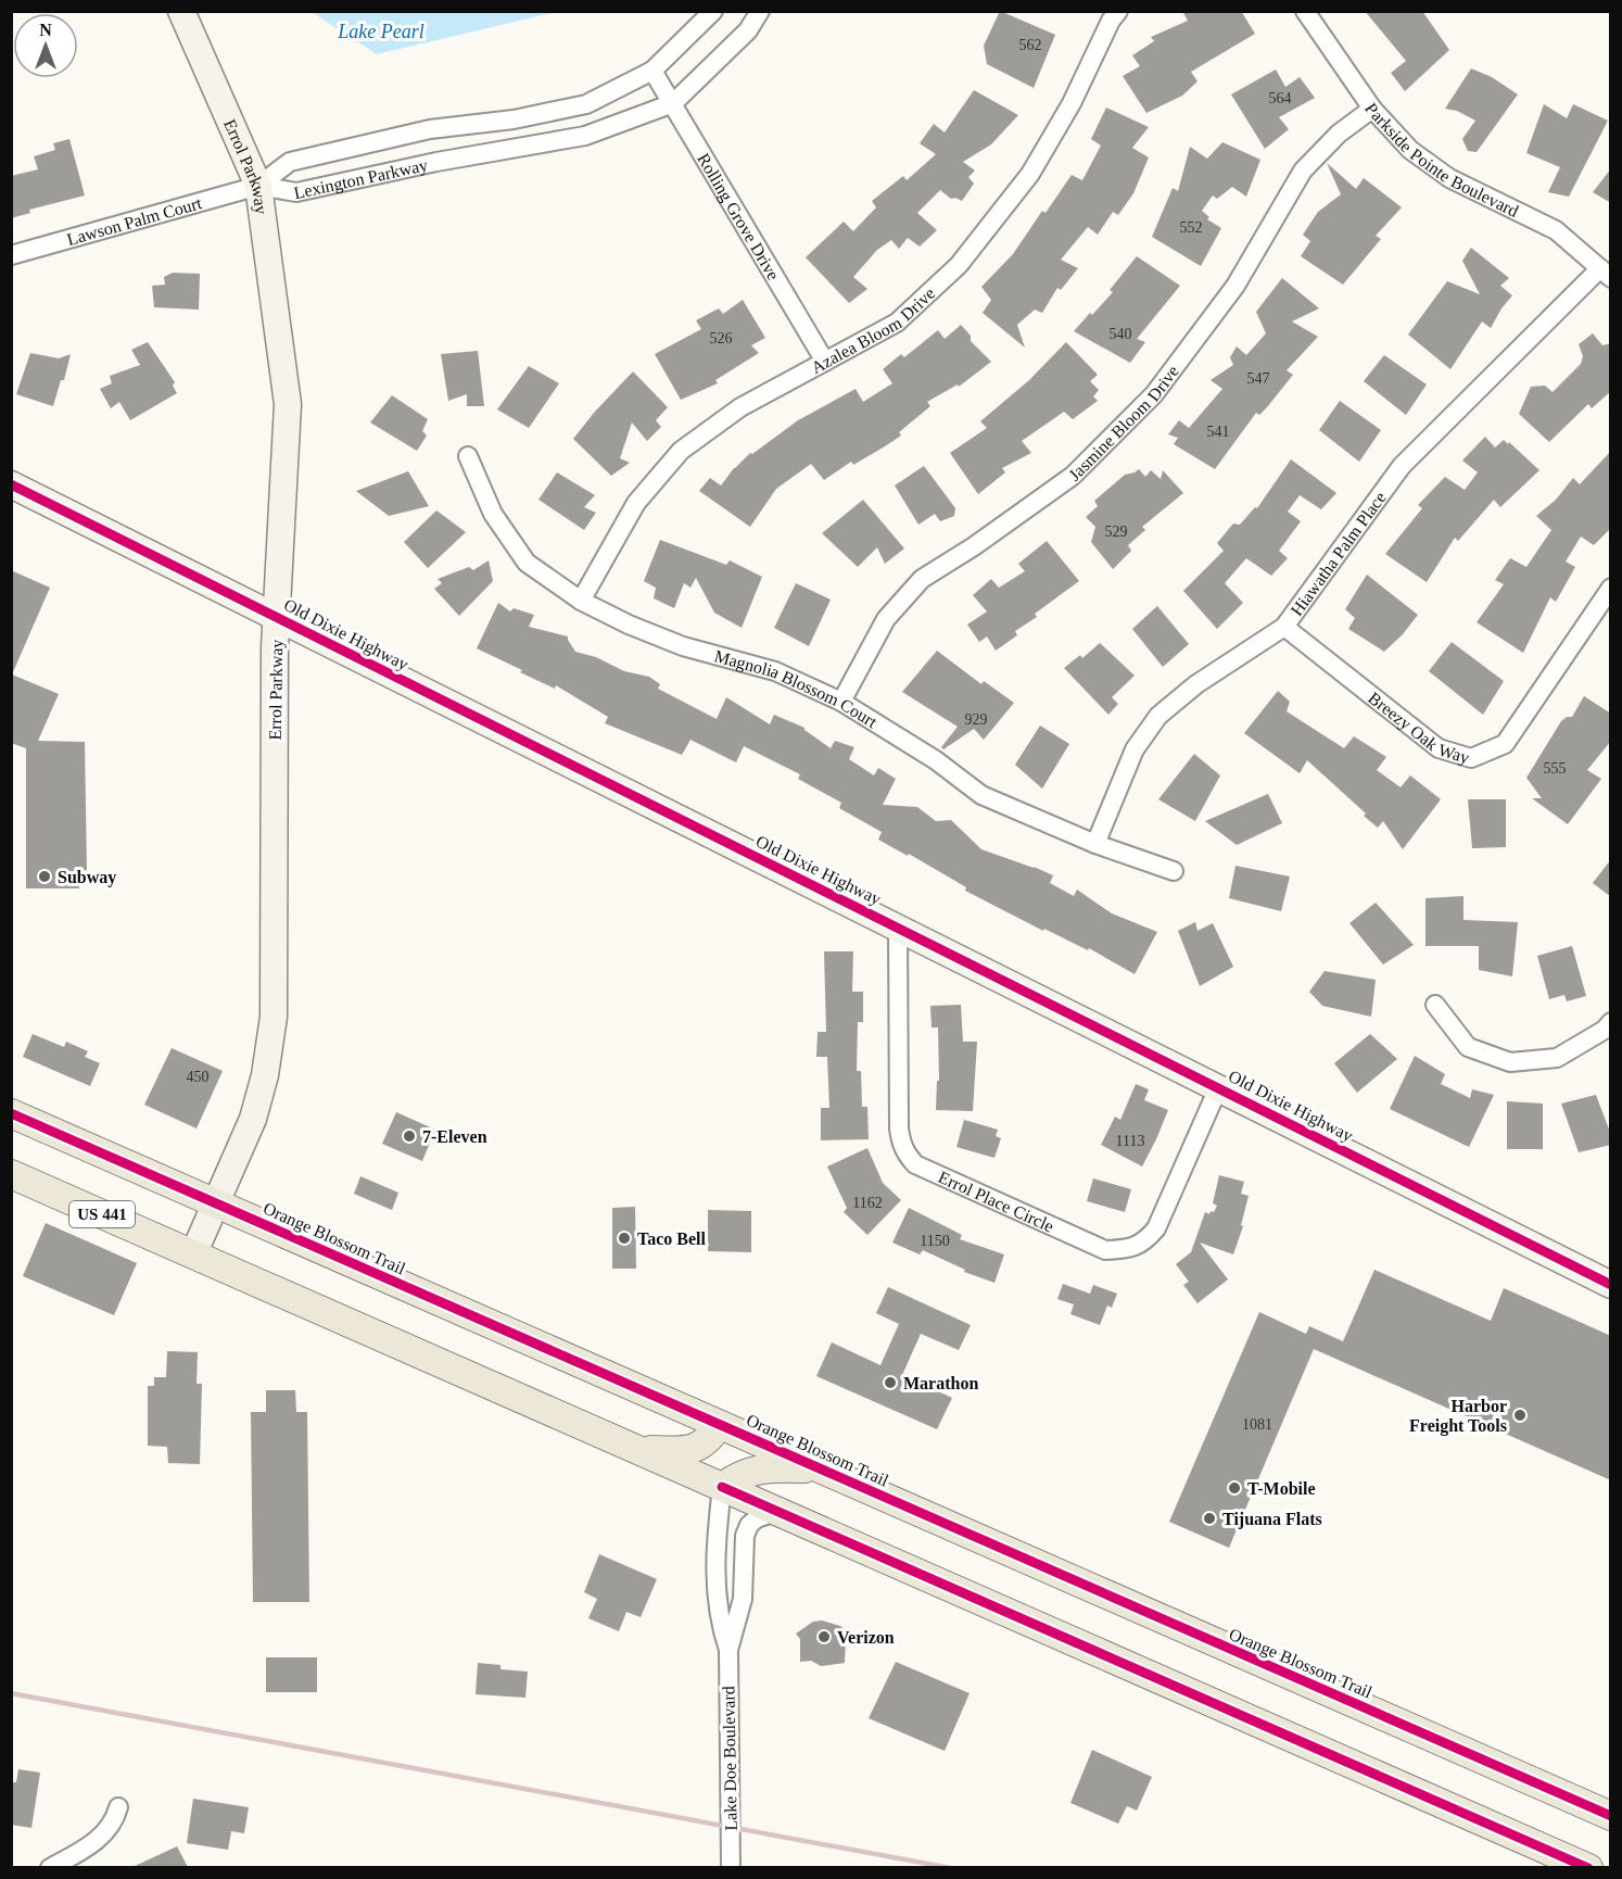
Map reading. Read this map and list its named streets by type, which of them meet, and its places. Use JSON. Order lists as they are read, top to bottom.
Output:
{
  "streets": {
    "main road": ["US 441", "Orange Blossom Trail"],
    "street": [
      "Parkside Pointe Boulevard",
      "Errol Parkway",
      "Lexington Parkway",
      "Rolling Grove Drive",
      "Lawson Palm Court",
      "Azalea Bloom Drive",
      "Jasmine Bloom Drive",
      "Hiawatha Palm Place",
      "Old Dixie Highway",
      "Magnolia Blossom Court",
      "Breezy Oak Way",
      "Errol Place Circle",
      "Lake Doe Boulevard"
    ]
  },
  "crossings": [
    ["Parkside Pointe Boulevard", "Jasmine Bloom Drive"],
    ["Parkside Pointe Boulevard", "Hiawatha Palm Place"],
    ["Errol Parkway", "Lexington Parkway"],
    ["Errol Parkway", "Lawson Palm Court"],
    ["Errol Parkway", "Old Dixie Highway"],
    ["Errol Parkway", "US 441"],
    ["Errol Parkway", "Orange Blossom Trail"],
    ["Lexington Parkway", "Rolling Grove Drive"],
    ["Lexington Parkway", "Lawson Palm Court"],
    ["Rolling Grove Drive", "Azalea Bloom Drive"],
    ["Azalea Bloom Drive", "Magnolia Blossom Court"],
    ["Jasmine Bloom Drive", "Magnolia Blossom Court"],
    ["Hiawatha Palm Place", "Magnolia Blossom Court"],
    ["Hiawatha Palm Place", "Breezy Oak Way"],
    ["Old Dixie Highway", "Errol Place Circle"],
    ["US 441", "Lake Doe Boulevard"]
  ],
  "water": ["Lake Pearl"],
  "places": [
    "Subway",
    "7-Eleven",
    "Taco Bell",
    "Marathon",
    "Harbor Freight Tools",
    "T-Mobile",
    "Tijuana Flats",
    "Verizon"
  ],
  "house_numbers": [
    "562",
    "564",
    "552",
    "540",
    "526",
    "547",
    "541",
    "529",
    "929",
    "555",
    "450",
    "1113",
    "1162",
    "1150",
    "1081"
  ],
  "north": "top"
}
